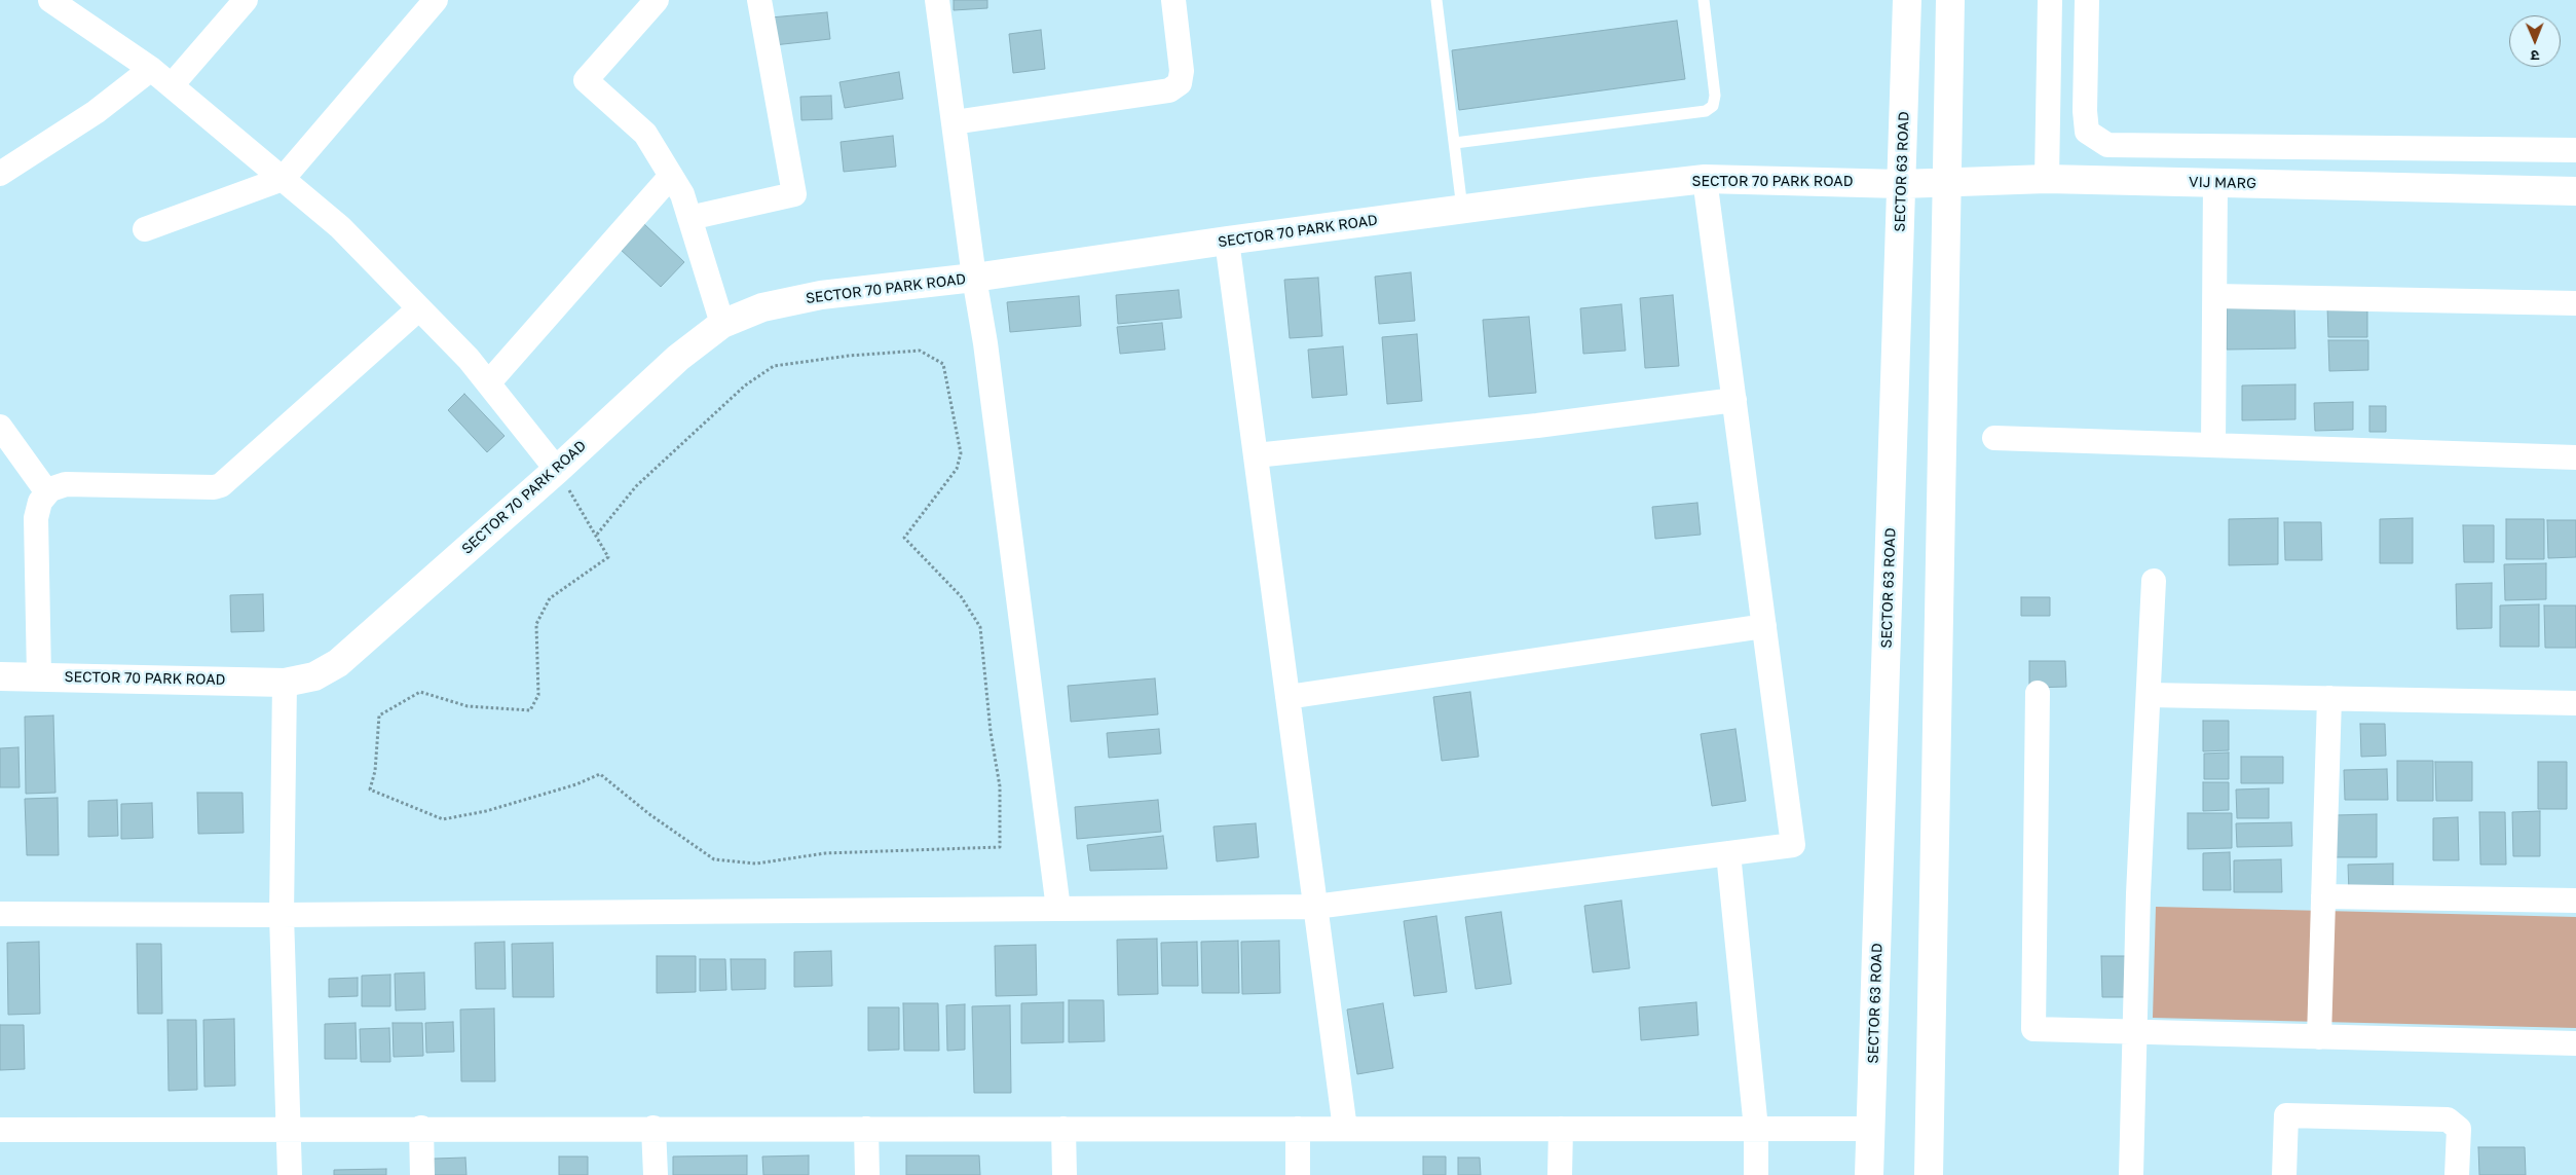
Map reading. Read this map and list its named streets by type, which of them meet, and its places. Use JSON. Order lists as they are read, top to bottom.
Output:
{
  "streets": {
    "street": ["SECTOR 63 ROAD", "SECTOR 70 PARK ROAD", "VIJ MARG"]
  },
  "crossings": [
    ["SECTOR 63 ROAD", "SECTOR 70 PARK ROAD"],
    ["SECTOR 70 PARK ROAD", "VIJ MARG"]
  ],
  "north": "bottom"
}
